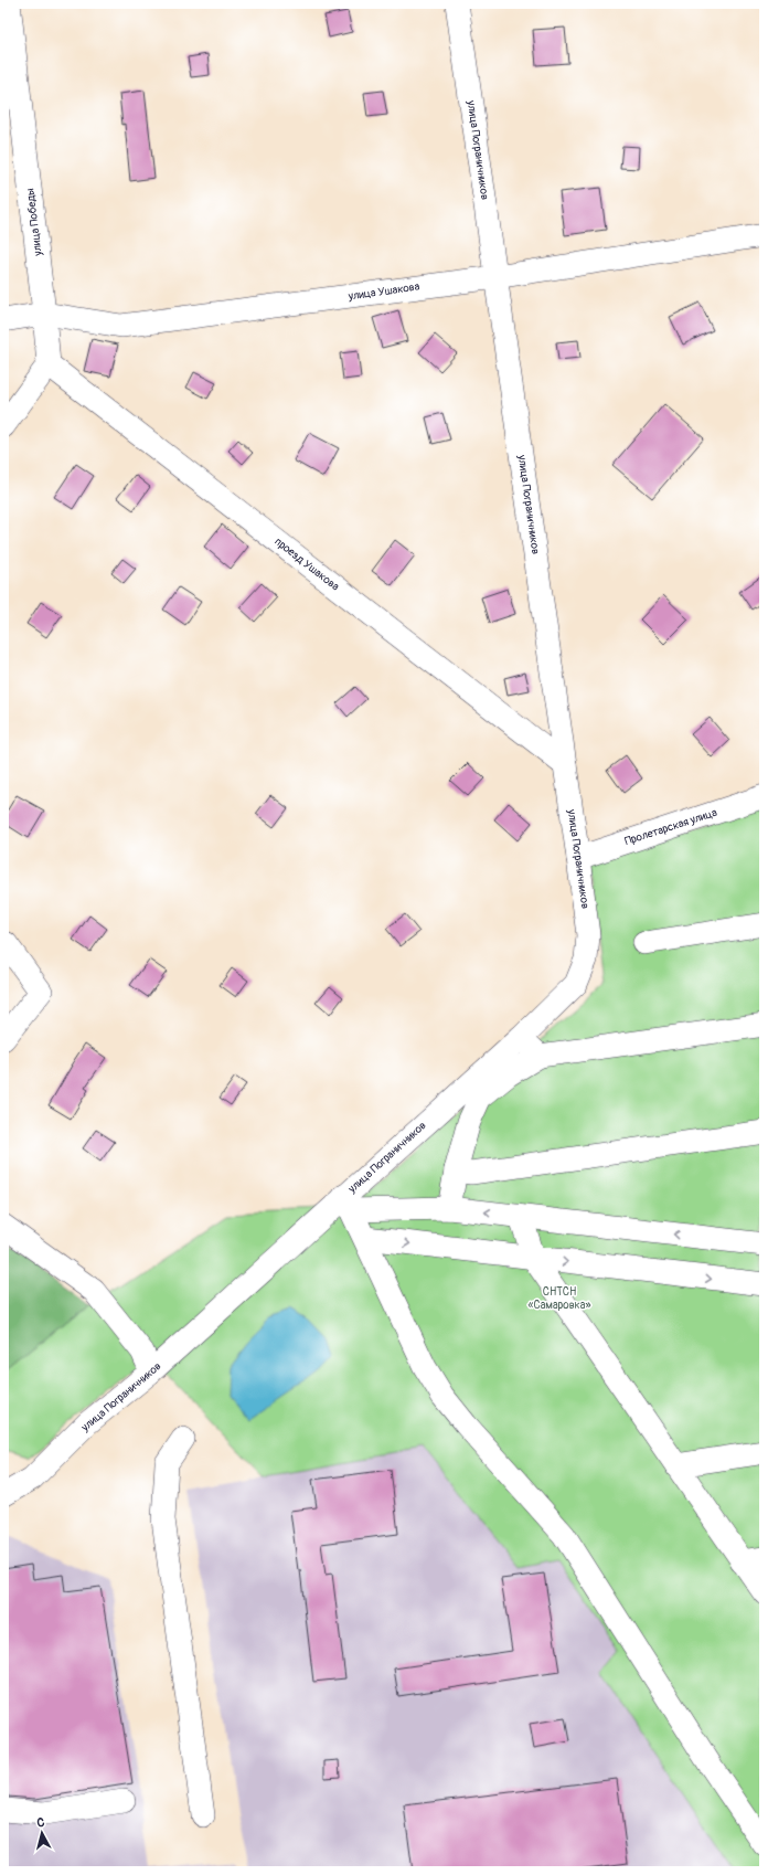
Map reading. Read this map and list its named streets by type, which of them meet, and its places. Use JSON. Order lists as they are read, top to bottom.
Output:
{
  "streets": {
    "street": [
      "улица Пограничников",
      "улица Победы",
      "улица Ушакова",
      "проезд Ушакова",
      "Пролетарская улица"
    ]
  },
  "crossings": [
    ["улица Пограничников", "улица Ушакова"],
    ["улица Пограничников", "проезд Ушакова"],
    ["улица Пограничников", "Пролетарская улица"],
    ["улица Победы", "улица Ушакова"],
    ["улица Победы", "проезд Ушакова"]
  ],
  "parks": ["СНТСН «Самаровка»"],
  "north": "top"
}
